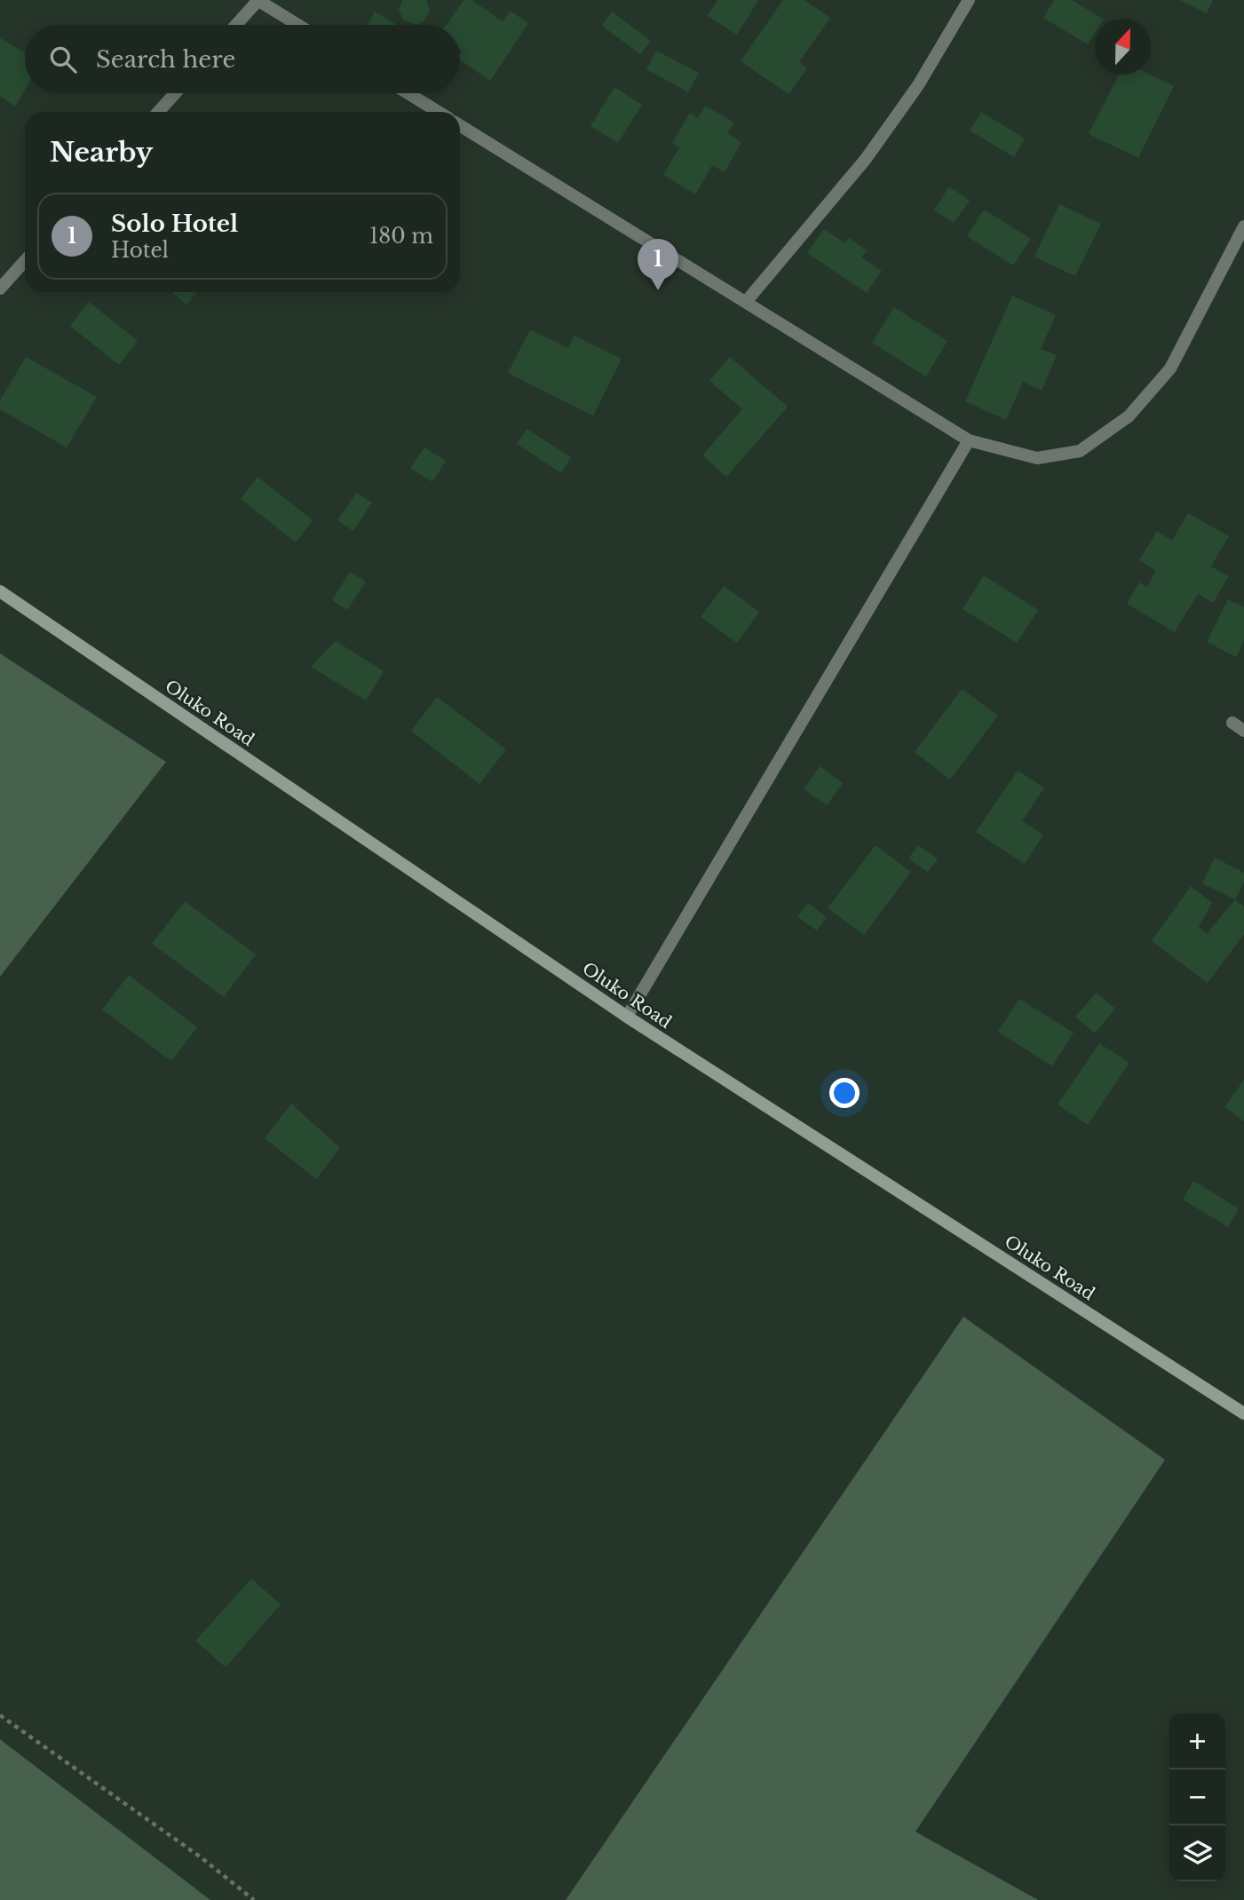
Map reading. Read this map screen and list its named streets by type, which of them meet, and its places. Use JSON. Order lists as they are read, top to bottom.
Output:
{
  "streets": {
    "main road": ["Oluko Road"]
  },
  "north": "top",
  "page": {
    "search": "Search here",
    "heading": "Nearby",
    "list": [
      {
        "mark": "1",
        "name": "Solo Hotel",
        "note": "Hotel",
        "value": "180 m"
      }
    ],
    "pins": "1",
    "map_buttons": ["+", "−"]
  }
}
